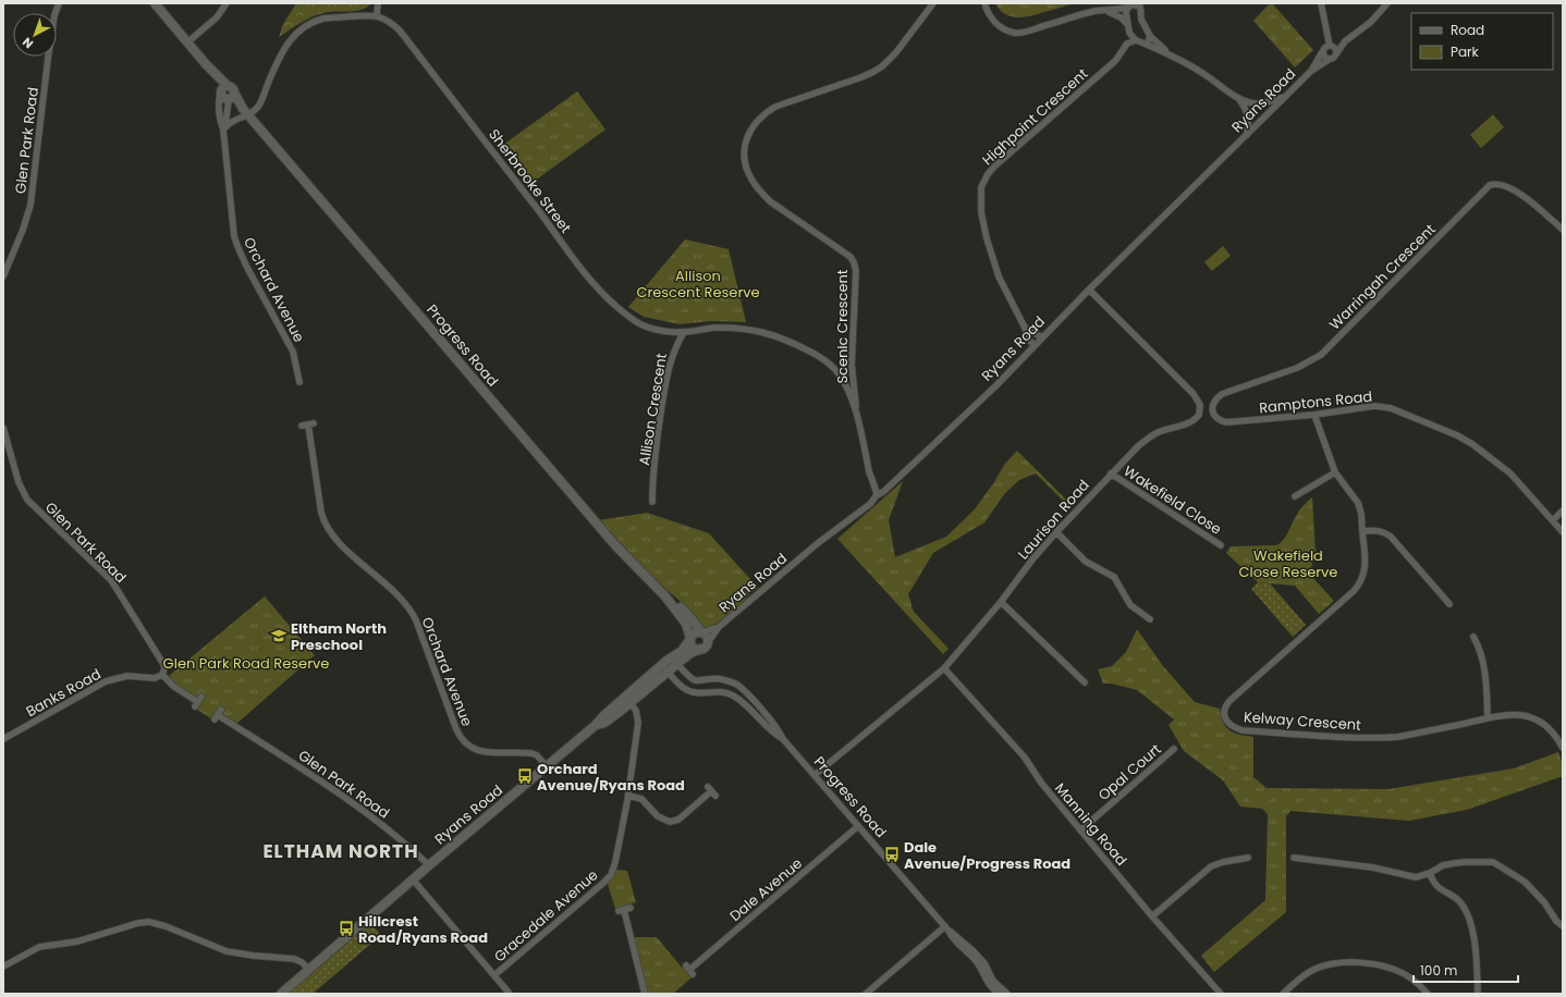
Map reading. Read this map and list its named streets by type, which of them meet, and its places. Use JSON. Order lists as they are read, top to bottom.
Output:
{
  "streets": {
    "street": [
      "Ryans Road",
      "Highpoint Crescent",
      "Glen Park Road",
      "Sherbrooke Street",
      "Warringah Crescent",
      "Orchard Avenue",
      "Scenic Crescent",
      "Progress Road",
      "Ramptons Road",
      "Allison Crescent",
      "Wakefield Close",
      "Laurison Road",
      "Banks Road",
      "Kelway Crescent",
      "Opal Court",
      "Manning Road",
      "Dale Avenue",
      "Gracedale Avenue"
    ]
  },
  "crossings": [
    ["Ryans Road", "Highpoint Crescent"],
    ["Ryans Road", "Glen Park Road"],
    ["Ryans Road", "Orchard Avenue"],
    ["Ryans Road", "Progress Road"],
    ["Ryans Road", "Laurison Road"],
    ["Glen Park Road", "Banks Road"],
    ["Sherbrooke Street", "Allison Crescent"],
    ["Warringah Crescent", "Ramptons Road"],
    ["Orchard Avenue", "Progress Road"],
    ["Progress Road", "Laurison Road"],
    ["Progress Road", "Dale Avenue"],
    ["Ramptons Road", "Kelway Crescent"],
    ["Wakefield Close", "Laurison Road"],
    ["Laurison Road", "Manning Road"],
    ["Opal Court", "Manning Road"]
  ],
  "districts": ["ELTHAM NORTH"],
  "parks": ["Allison Crescent Reserve", "Wakefield Close Reserve", "Glen Park Road Reserve"],
  "places": {
    "school or university": ["Eltham North Preschool"],
    "bus stop": ["Orchard Avenue/Ryans Road", "Dale Avenue/Progress Road", "Hillcrest Road/Ryans Road"]
  },
  "legend": ["Road", "Park"],
  "scale_bar": "100 m",
  "north": "bottom left"
}
